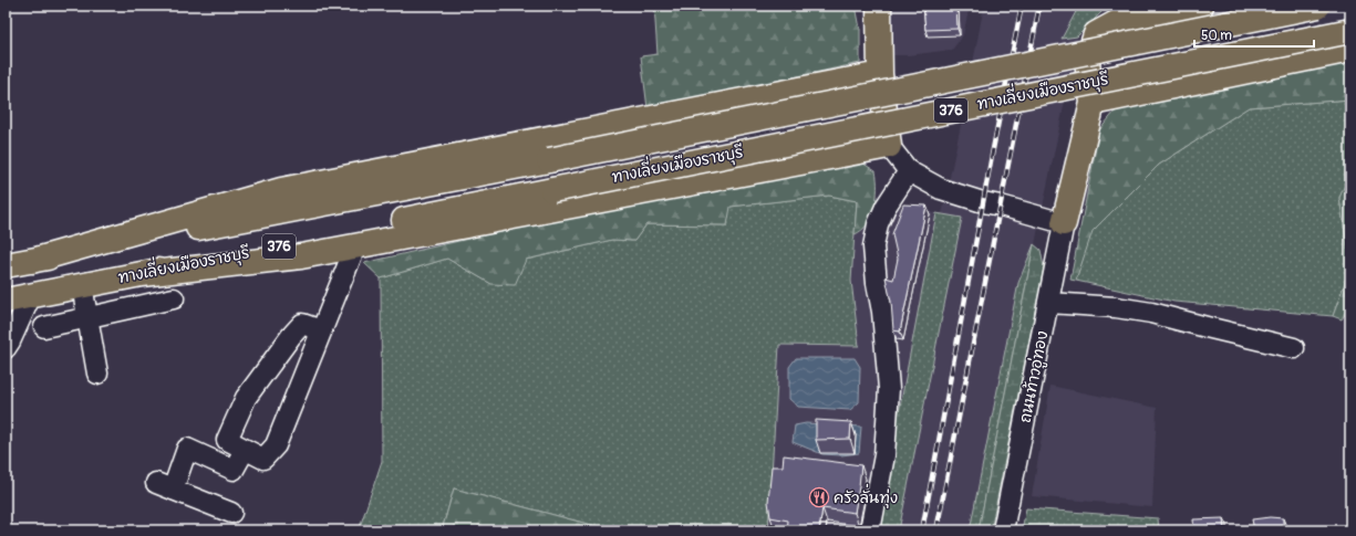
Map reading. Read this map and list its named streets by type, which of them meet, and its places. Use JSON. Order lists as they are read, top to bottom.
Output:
{
  "streets": {
    "main road": ["ทางเลี่ยงเมืองราชบุรี", "376"],
    "street": ["ถนนท้าวอู่ทอง"]
  },
  "places": {
    "restaurant": ["ครัวลั่นทุ่ง"]
  },
  "scale_bar": "50 m"
}
